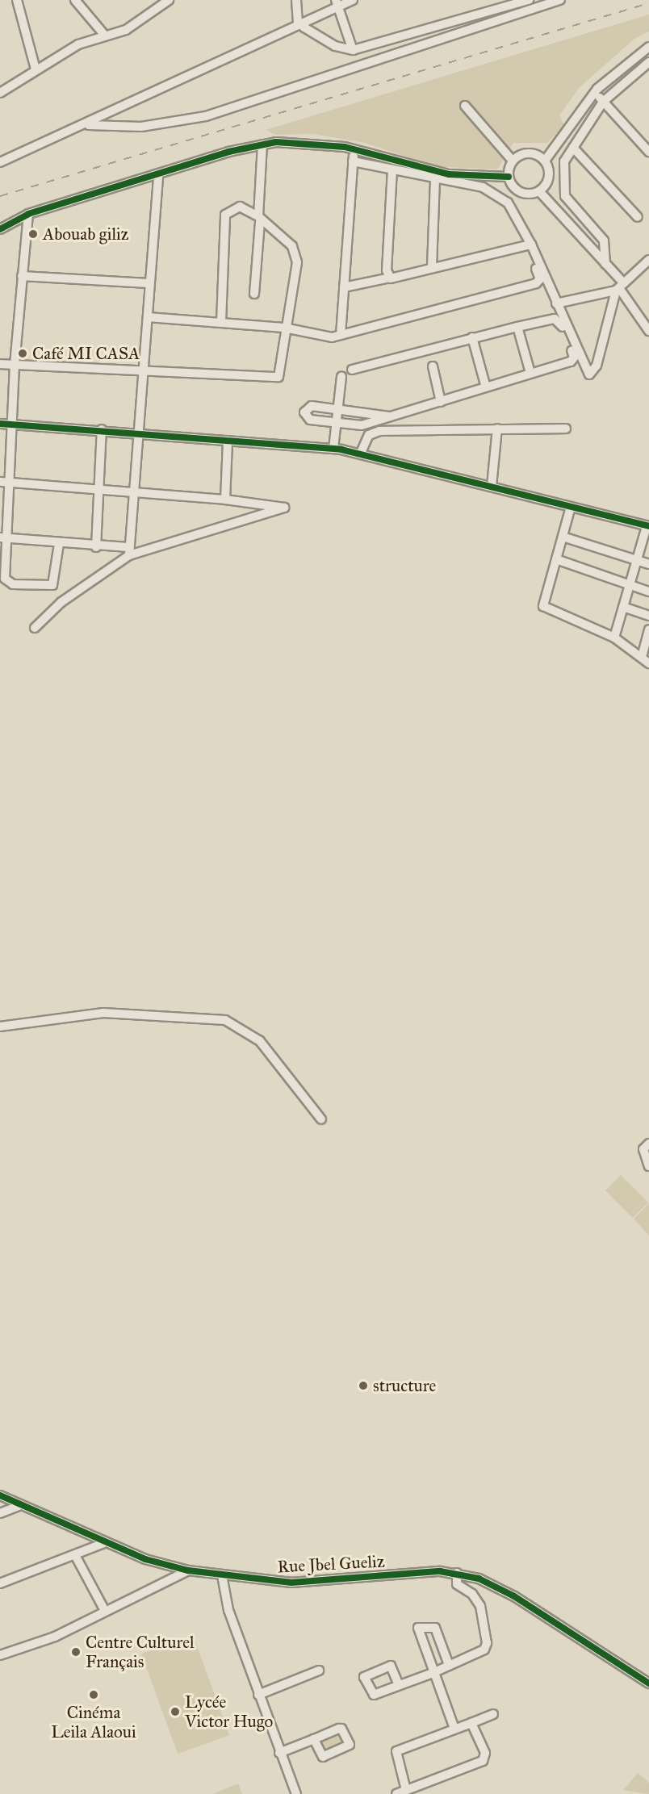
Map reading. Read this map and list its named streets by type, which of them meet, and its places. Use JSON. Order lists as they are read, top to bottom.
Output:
{
  "streets": {
    "street": ["Rue Jbel Gueliz"]
  },
  "places": [
    "Abouab giliz",
    "Café MI CASA",
    "structure",
    "Centre Culturel Français",
    "Cinéma Leila Alaoui",
    "Lycée Victor Hugo"
  ]
}
